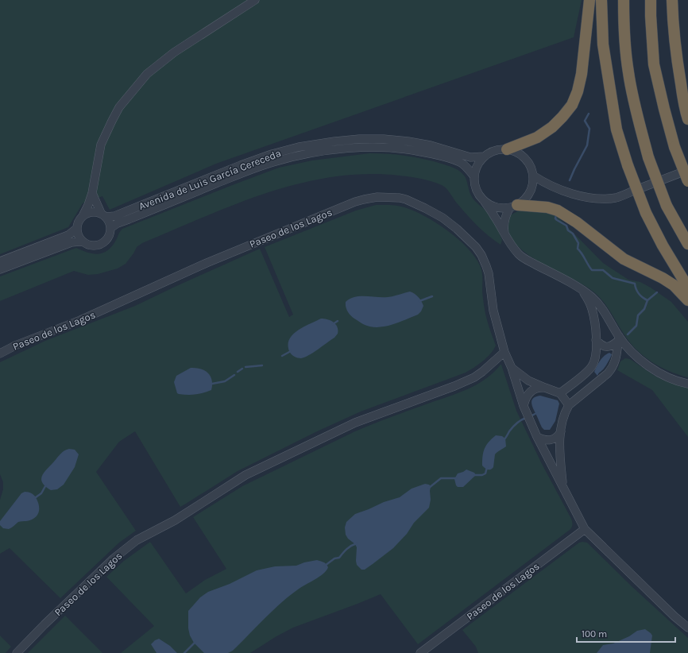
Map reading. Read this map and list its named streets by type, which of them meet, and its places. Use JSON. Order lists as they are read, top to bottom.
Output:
{
  "streets": {
    "street": ["Avenida de Luis García Cereceda", "Paseo de los Lagos"]
  },
  "scale_bar": "100 m"
}
